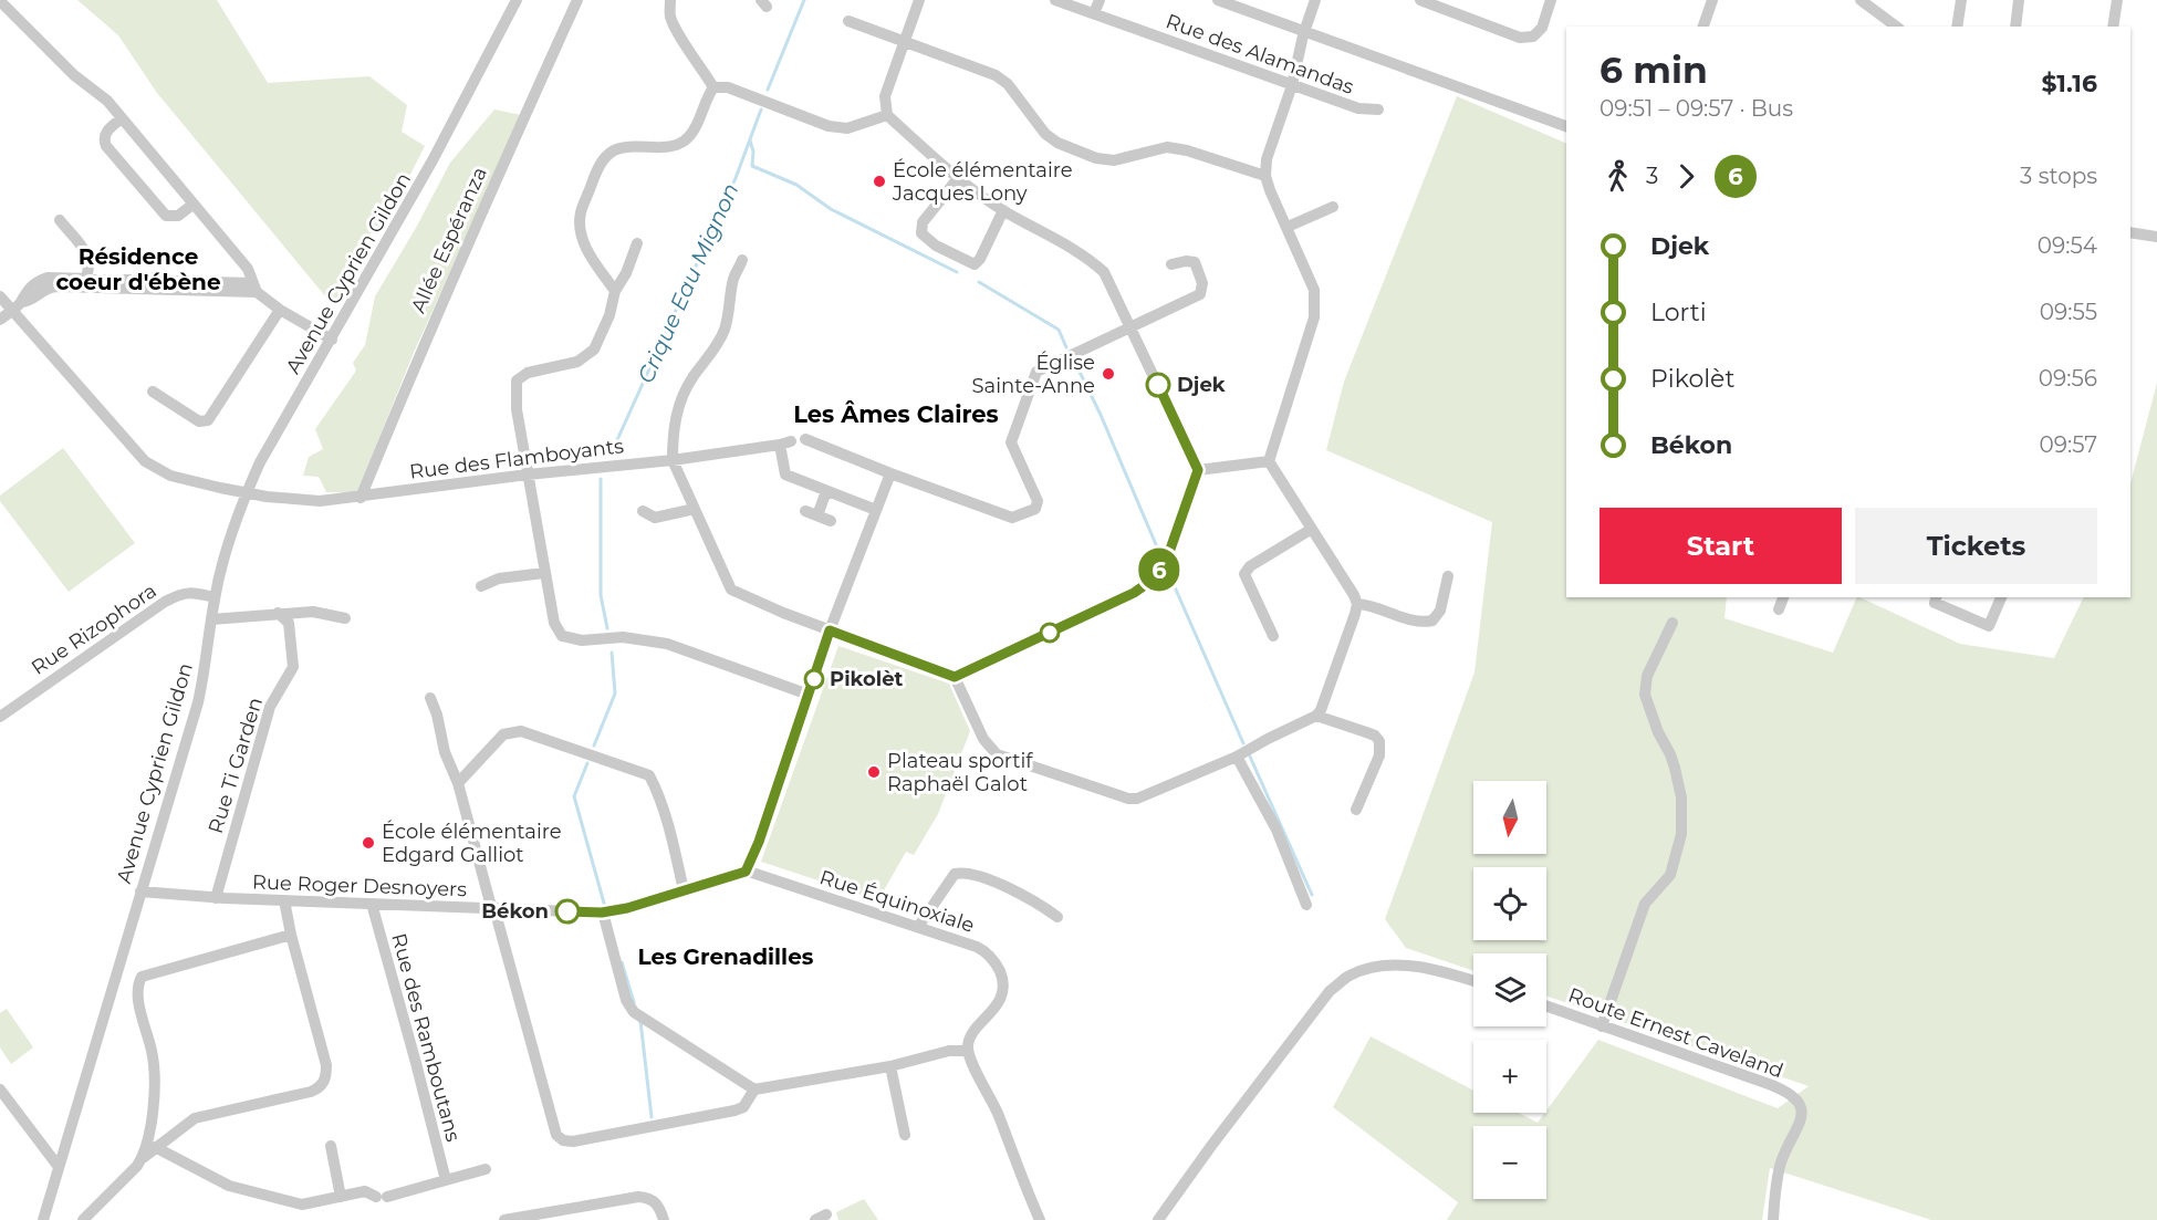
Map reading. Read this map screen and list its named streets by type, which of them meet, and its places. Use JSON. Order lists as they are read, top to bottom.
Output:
{
  "streets": {
    "street": [
      "Rue des Alamandas",
      "Allée Espéranza",
      "Avenue Cyprien Gildon",
      "Rue des Flamboyants",
      "Rue Rizophora",
      "Rue Ti Garden",
      "Rue Roger Desnoyers",
      "Rue Équinoxiale",
      "Route Ernest Caveland",
      "Rue des Ramboutans"
    ]
  },
  "crossings": [
    ["Allée Espéranza", "Rue des Flamboyants"],
    ["Avenue Cyprien Gildon", "Rue des Flamboyants"],
    ["Avenue Cyprien Gildon", "Rue Rizophora"],
    ["Avenue Cyprien Gildon", "Rue Roger Desnoyers"],
    ["Rue Ti Garden", "Rue Roger Desnoyers"],
    ["Rue Roger Desnoyers", "Rue Équinoxiale"],
    ["Rue Roger Desnoyers", "Rue des Ramboutans"]
  ],
  "districts": ["Résidence coeur d'ébène", "Les Âmes Claires", "Les Grenadilles"],
  "water": ["Crique Eau Mignon"],
  "places": [
    "École élémentaire Jacques Lony",
    "Église Sainte-Anne",
    "Djek",
    "Pikolèt",
    "Plateau sportif Raphaël Galot",
    "École élémentaire Edgard Galliot",
    "Békon"
  ],
  "lines": ["bus line 6"],
  "north": "bottom",
  "page": {
    "on_map": "6",
    "heading": ["6 min", "09:51 – 09:57 · Bus", "$1.16"],
    "legs": ["3", "6", "3 stops"],
    "list": [
      {
        "name": "Djek",
        "value": "09:54"
      },
      {
        "name": "Lorti",
        "value": "09:55"
      },
      {
        "name": "Pikolèt",
        "value": "09:56"
      },
      {
        "name": "Békon",
        "value": "09:57"
      }
    ],
    "buttons": ["Start", "Tickets"],
    "map_buttons": ["+", "−"]
  }
}
